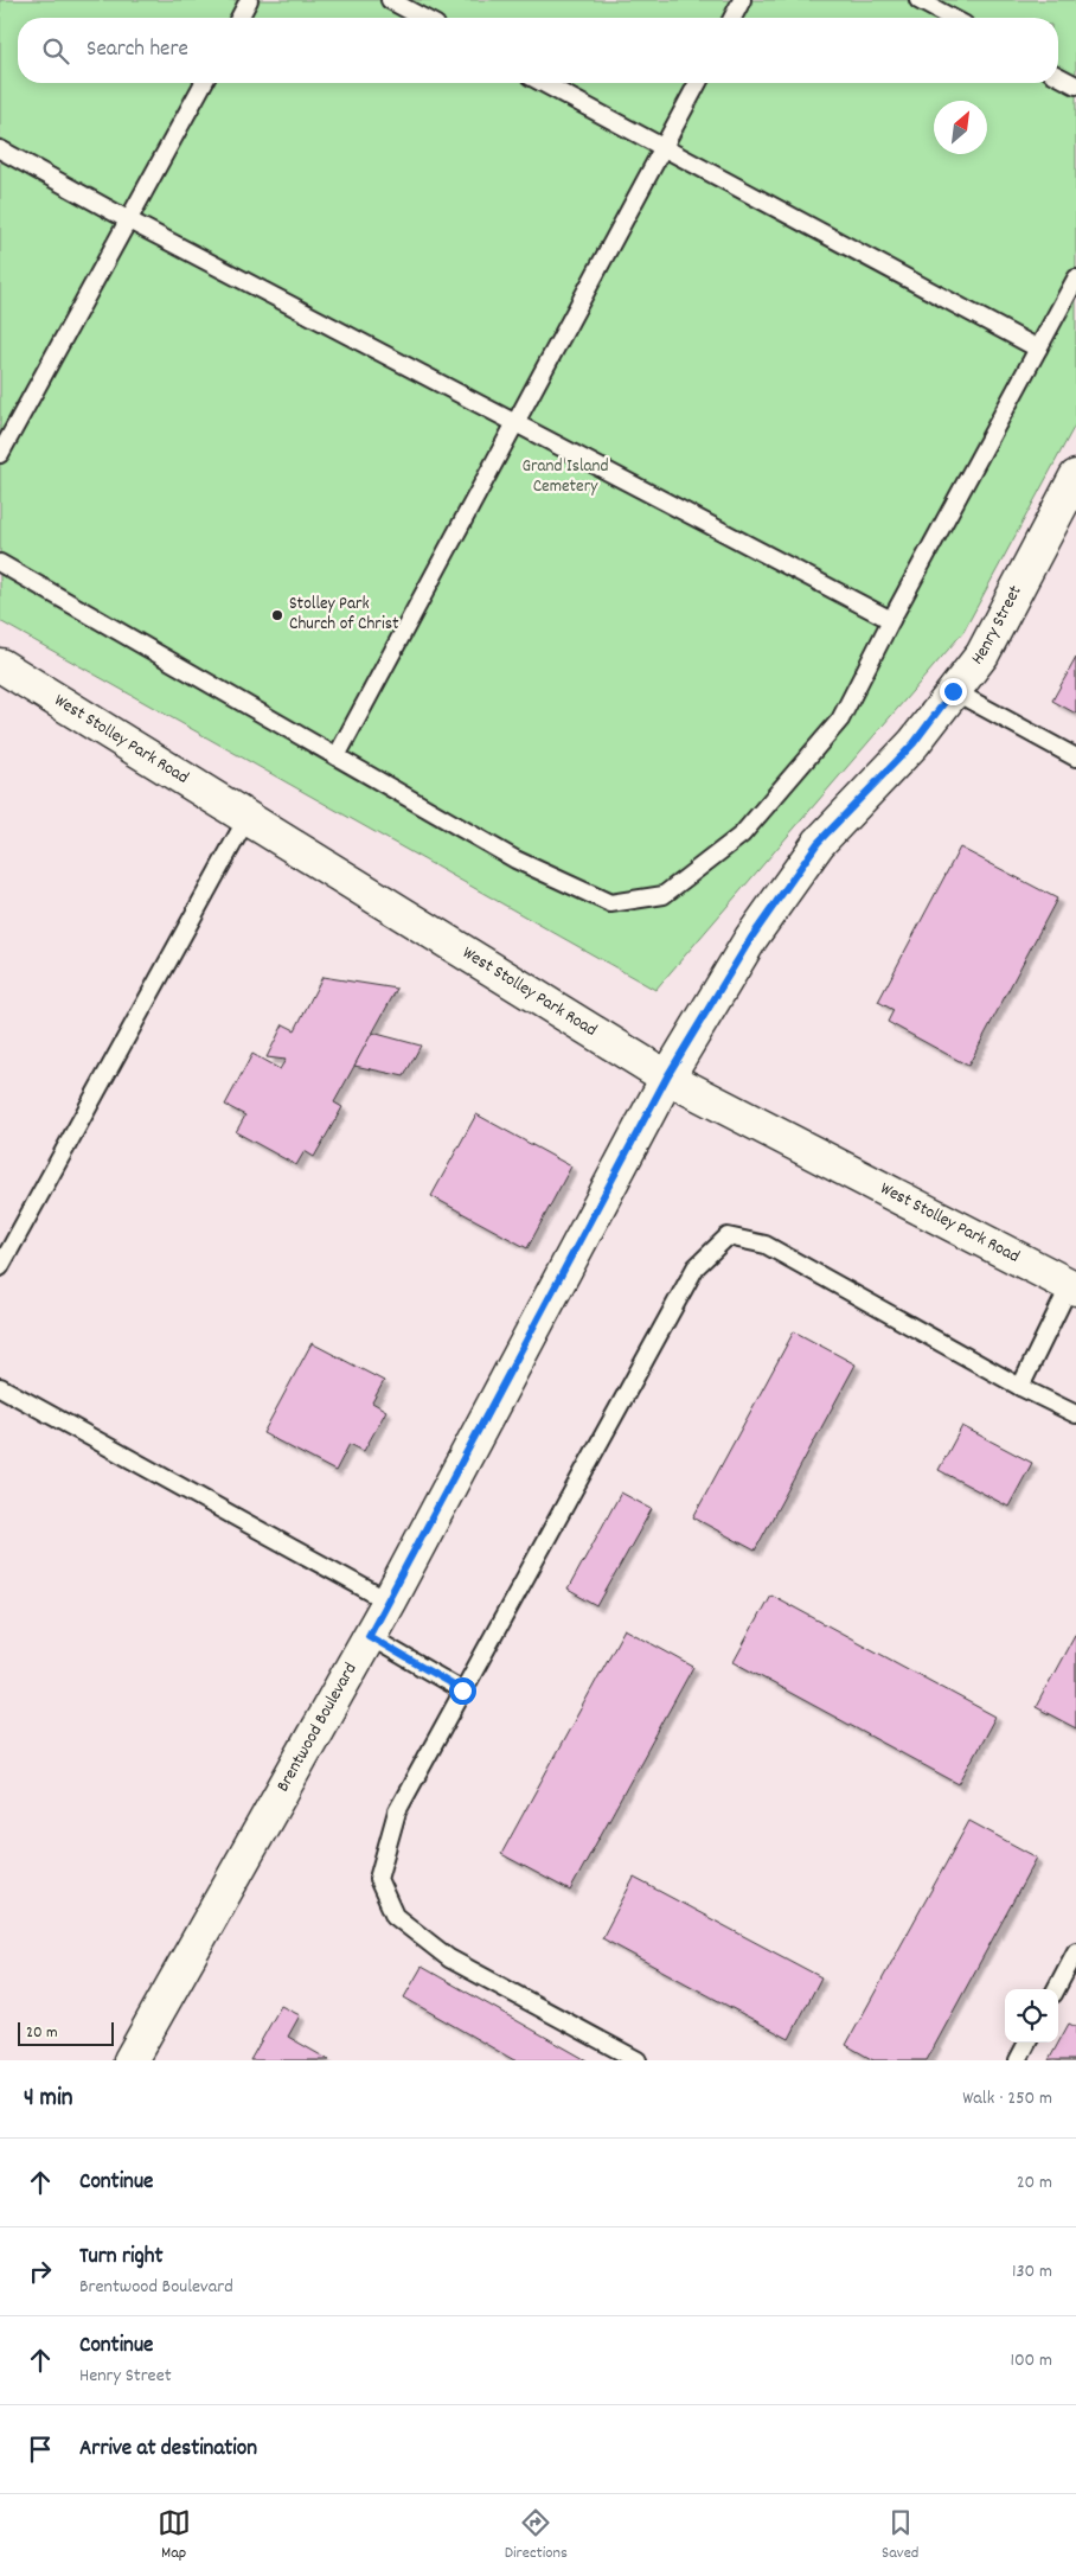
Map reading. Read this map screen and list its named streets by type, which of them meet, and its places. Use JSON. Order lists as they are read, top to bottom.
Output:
{
  "streets": {
    "street": ["Henry Street", "West Stolley Park Road", "Brentwood Boulevard"]
  },
  "crossings": [
    ["Henry Street", "West Stolley Park Road"],
    ["Henry Street", "Brentwood Boulevard"],
    ["West Stolley Park Road", "Brentwood Boulevard"]
  ],
  "parks": ["Grand Island Cemetery"],
  "places": ["Stolley Park Church of Christ"],
  "scale_bar": "20 m",
  "north": "top right",
  "page": {
    "search": "Search here",
    "scale": "20 m",
    "heading": ["4 min", "Walk · 250 m"],
    "list": [
      ["Continue", "20 m"],
      ["Turn right", "Brentwood Boulevard", "130 m"],
      ["Continue", "Henry Street", "100 m"],
      "Arrive at destination"
    ],
    "nav": ["Map", "Directions", "Saved"]
  }
}
